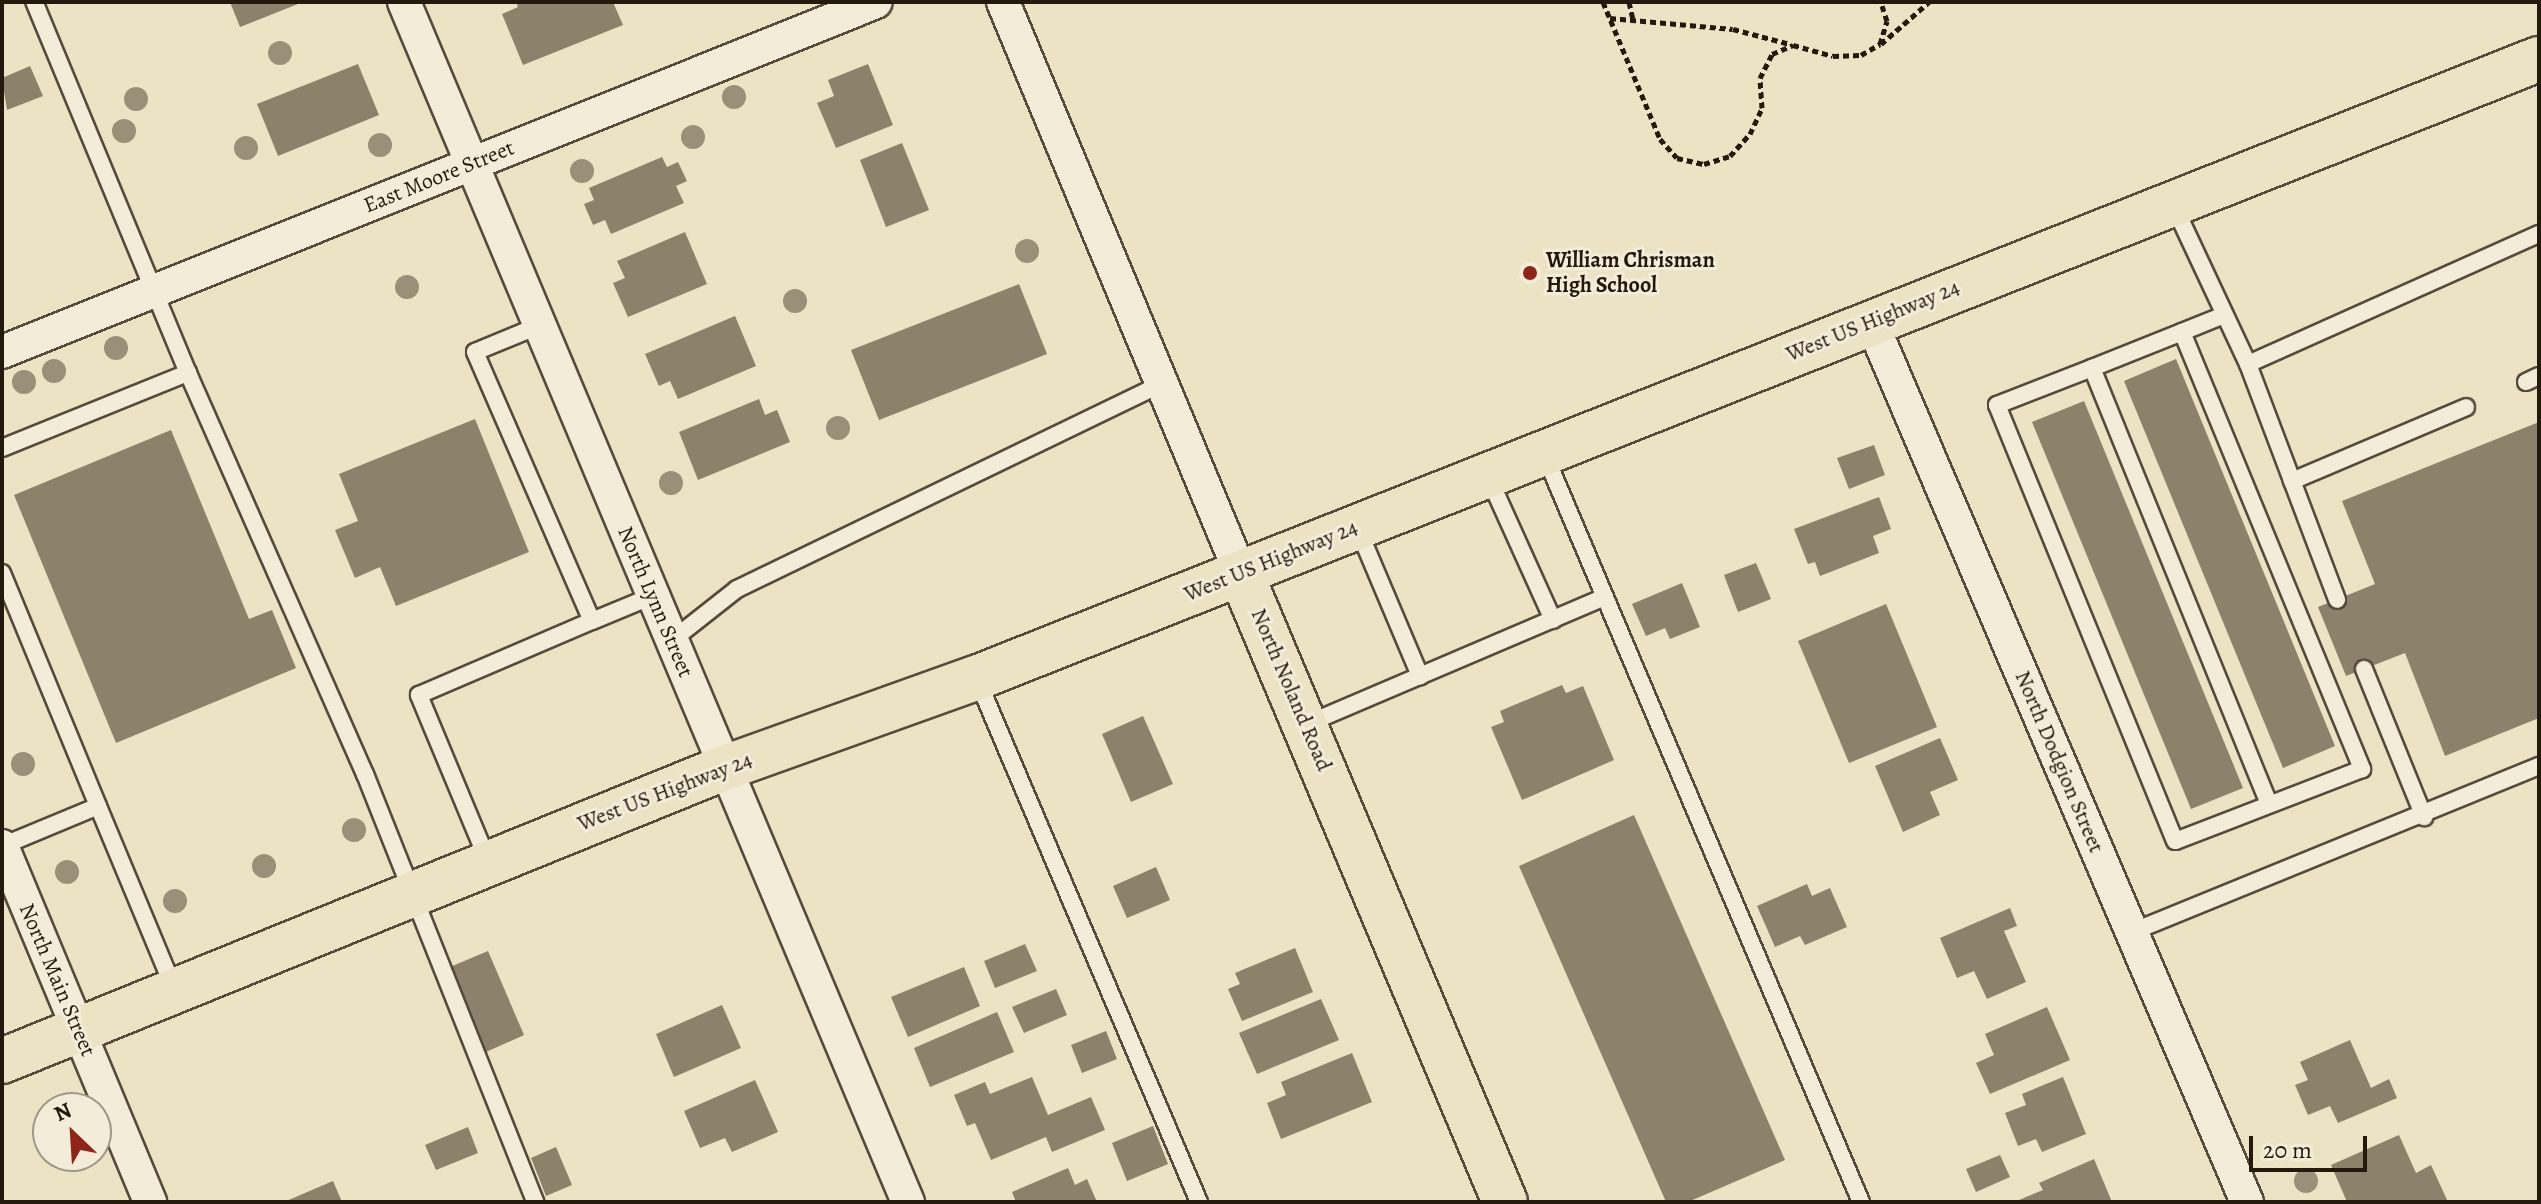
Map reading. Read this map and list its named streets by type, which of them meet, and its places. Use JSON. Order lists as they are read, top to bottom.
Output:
{
  "streets": {
    "main road": ["West US Highway 24", "North Noland Road"],
    "street": [
      "East Moore Street",
      "North Lynn Street",
      "North Dodgion Street",
      "North Main Street"
    ]
  },
  "crossings": [
    ["East Moore Street", "North Lynn Street"],
    ["West US Highway 24", "North Lynn Street"],
    ["West US Highway 24", "North Noland Road"],
    ["West US Highway 24", "North Dodgion Street"],
    ["West US Highway 24", "North Main Street"]
  ],
  "places": ["William Chrisman High School"],
  "scale_bar": "20 m",
  "north": "top left"
}
